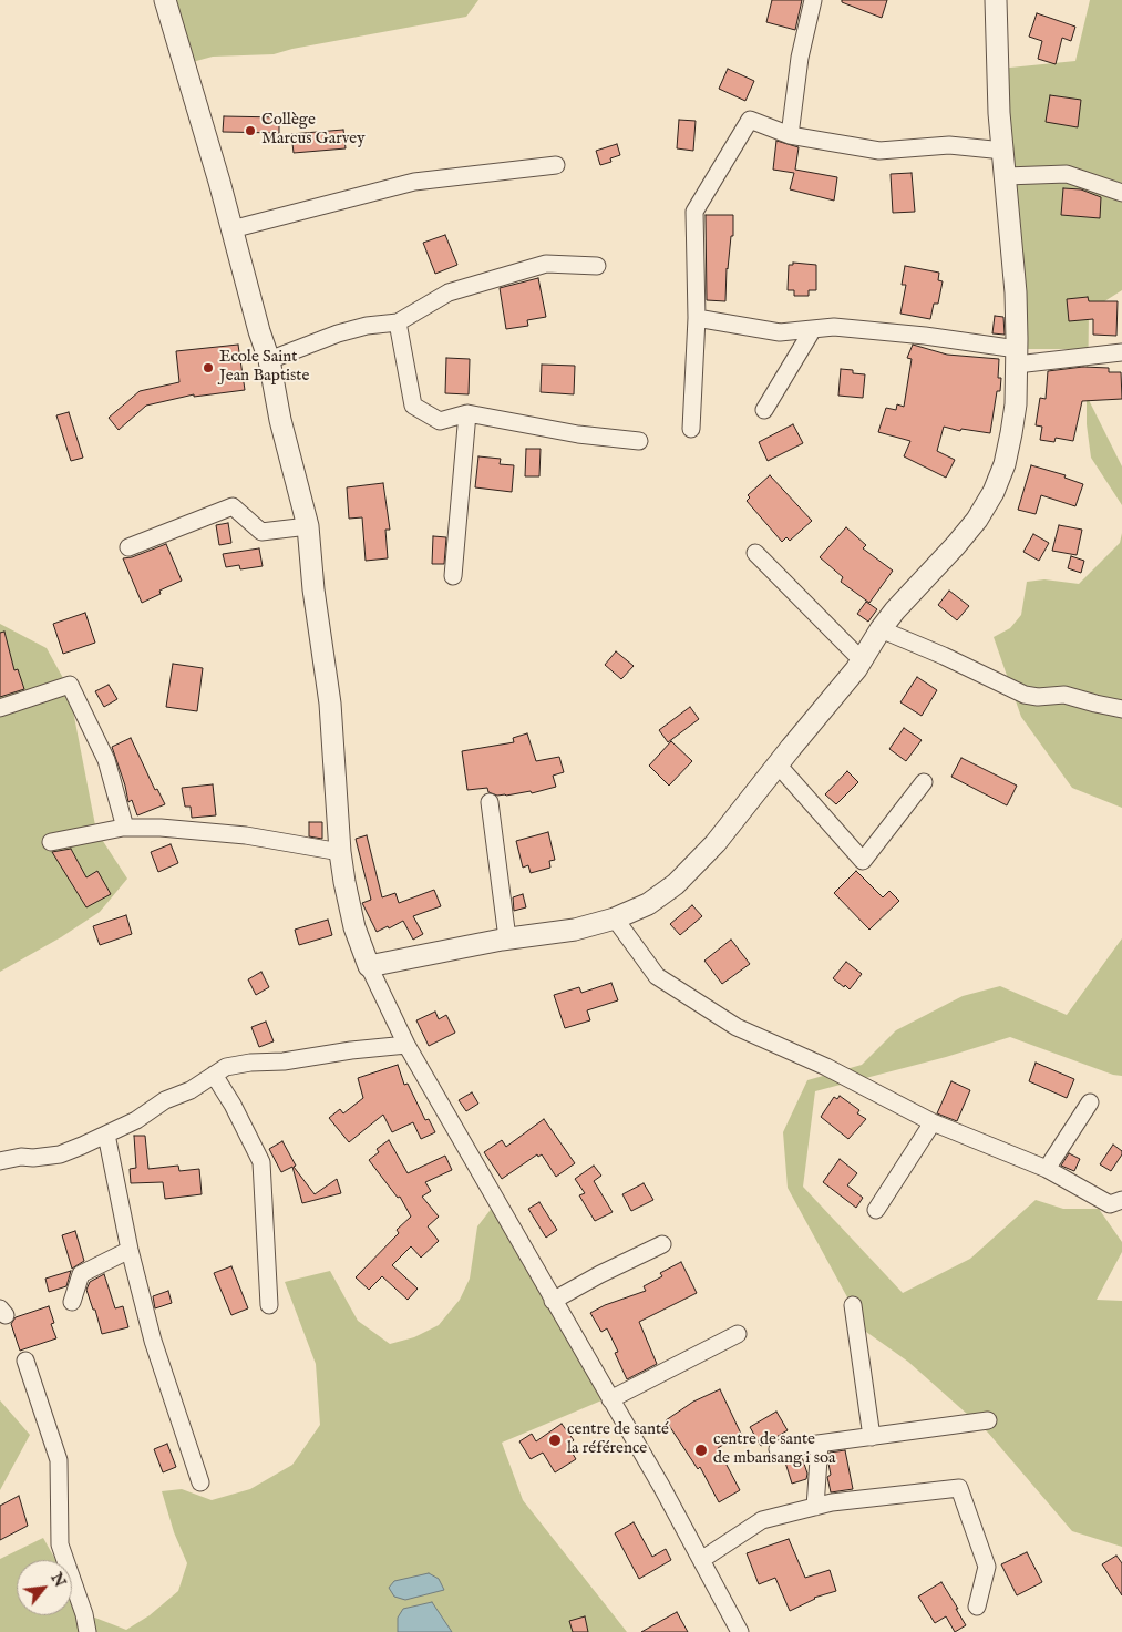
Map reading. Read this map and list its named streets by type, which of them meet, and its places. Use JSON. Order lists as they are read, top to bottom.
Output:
{
  "places": [
    "Collège Marcus Garvey",
    "Ecole Saint Jean Baptiste",
    "centre de santé la référence",
    "centre de sante de mbansang i soa"
  ],
  "north": "top right"
}
